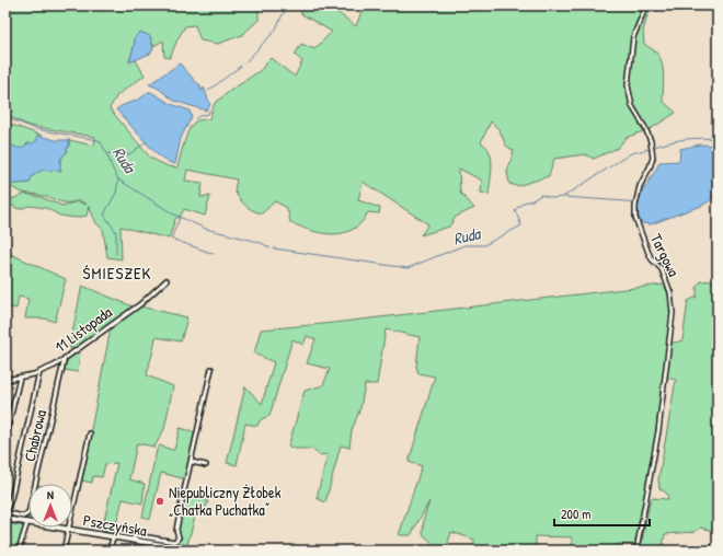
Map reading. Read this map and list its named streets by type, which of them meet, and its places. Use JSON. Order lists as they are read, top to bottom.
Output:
{
  "streets": {
    "main road": ["Pszczyńska"],
    "street": ["Targowa", "11 Listopada", "Chabrowa"]
  },
  "crossings": [
    ["11 Listopada", "Chabrowa"]
  ],
  "districts": ["ŚMIESZEK"],
  "water": ["Ruda"],
  "places": ["Niepubliczny Żłobek „Chatka Puchatka”"],
  "scale_bar": "200 m",
  "north": "top"
}
